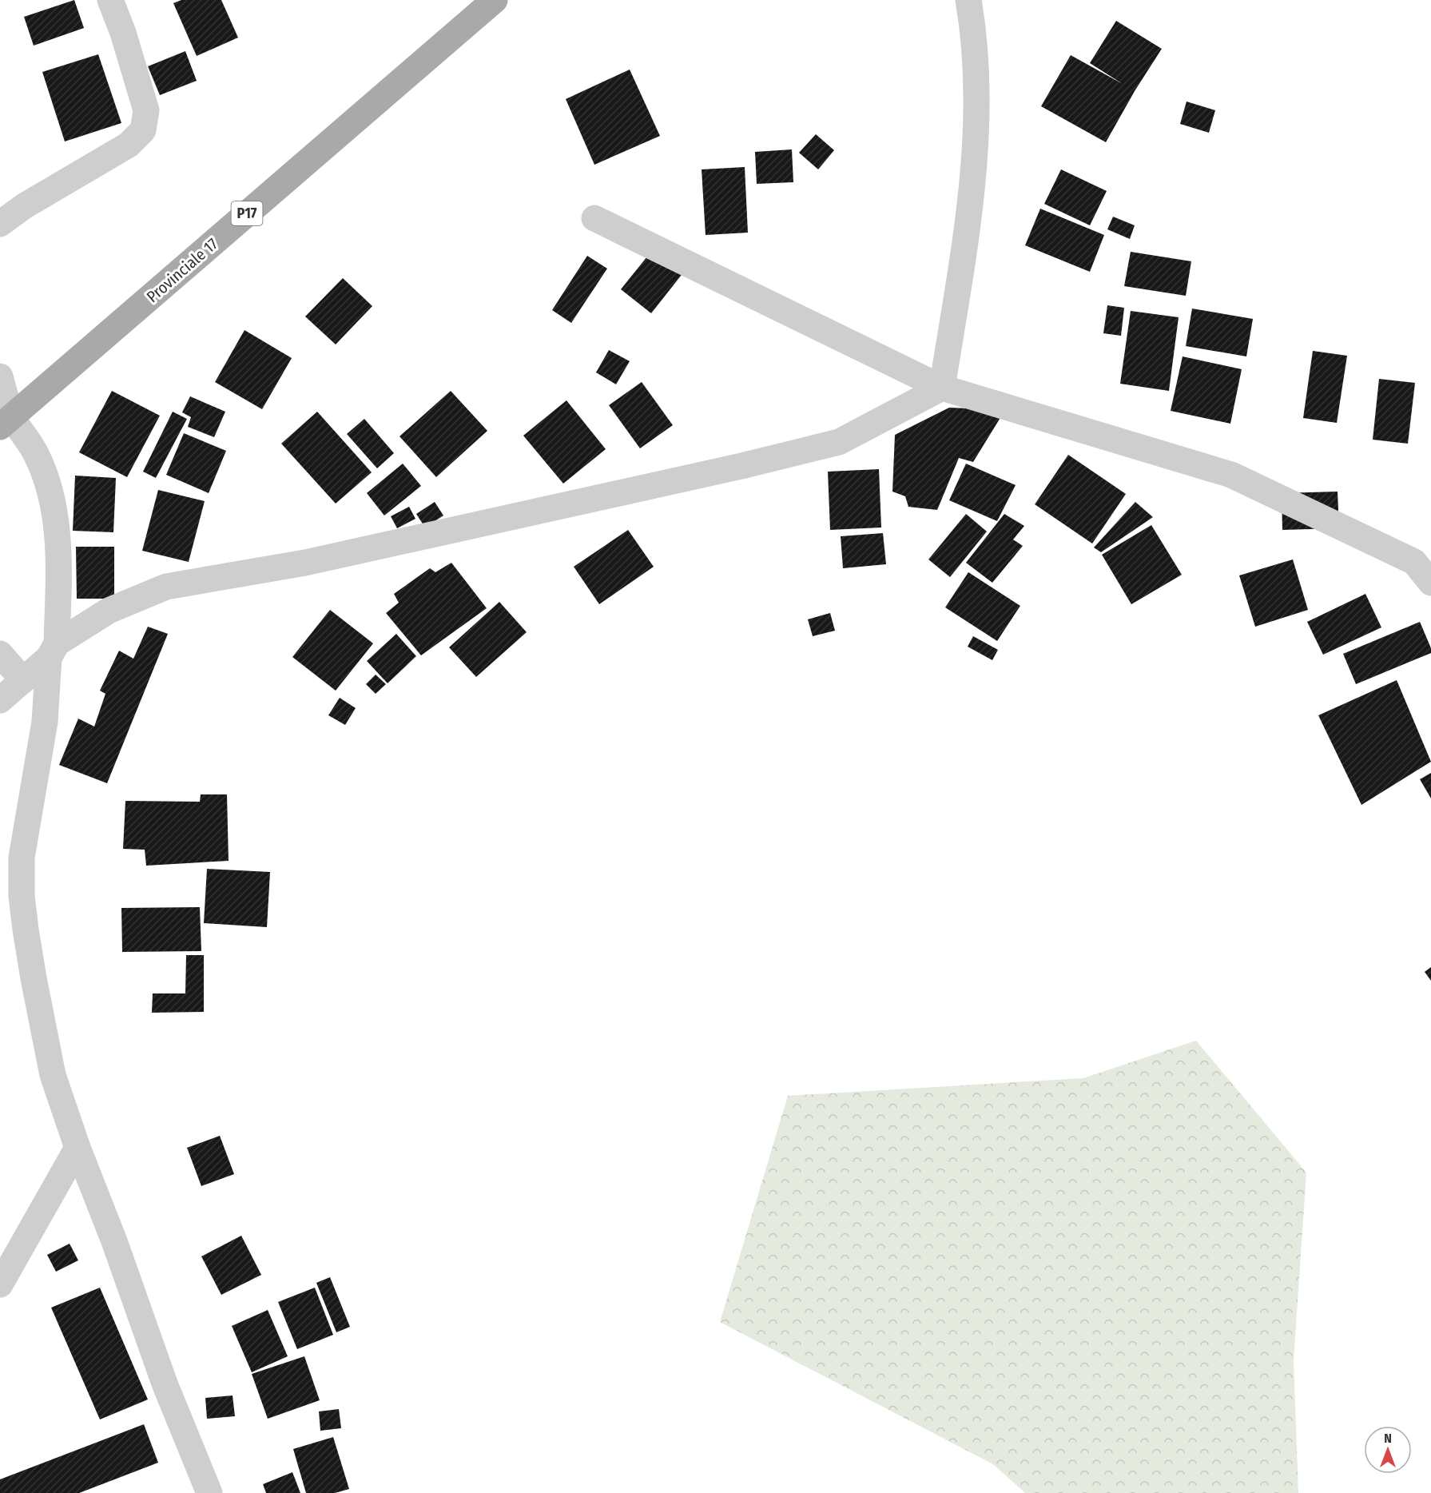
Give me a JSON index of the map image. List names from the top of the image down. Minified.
{"streets":{"main road":["P17","Provinciale 17"]},"north":"top"}
